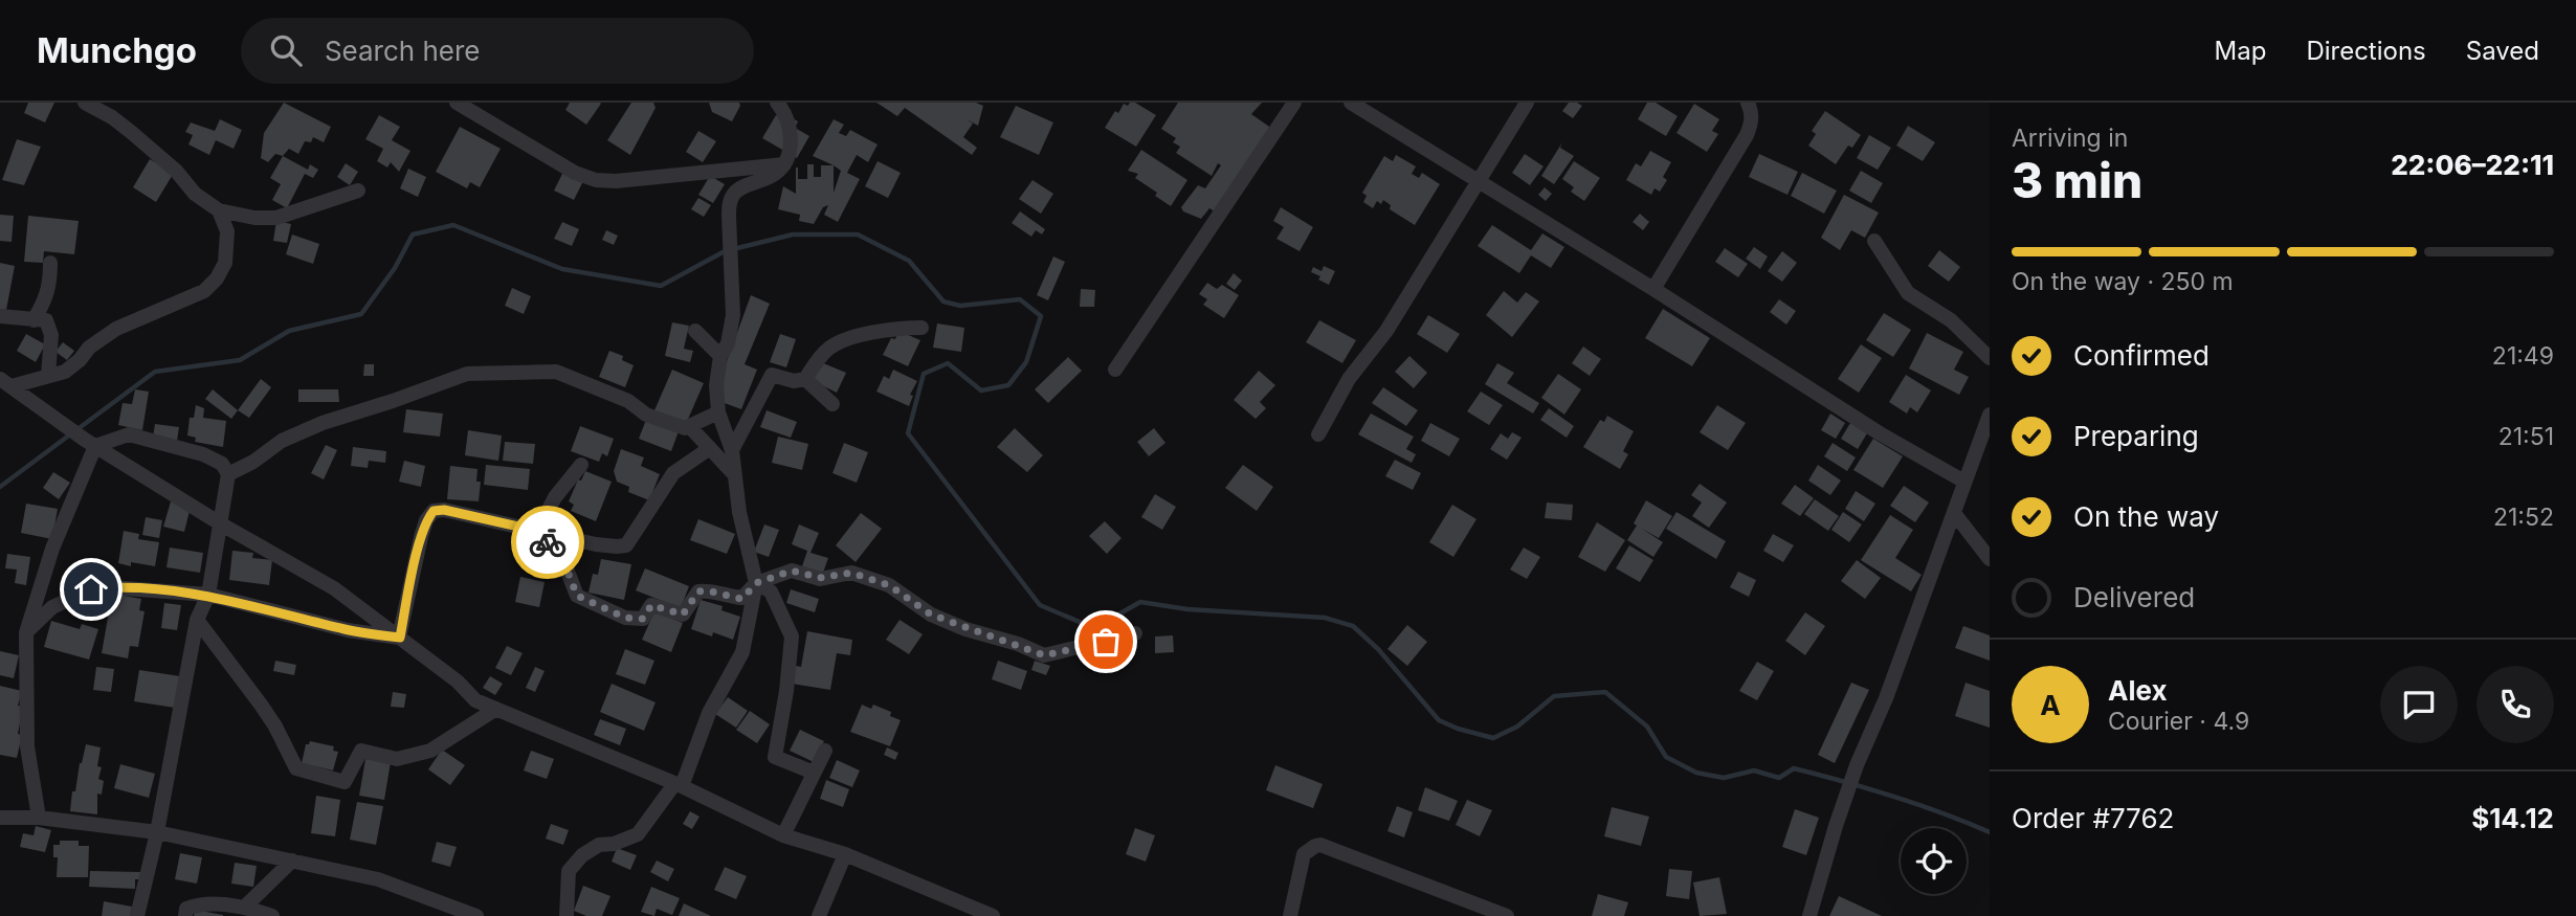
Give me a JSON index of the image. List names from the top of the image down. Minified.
{"page":{"header":"Munchgo","search":"Search here","nav":["Map","Directions","Saved"],"heading":["3 min","Arriving in","22:06–22:11"],"panel":["Alex","Courier · 4.9","Order #7762","$14.12"],"bar":"On the way · 250 m","list":[["Confirmed","21:49"],["Preparing","21:51"],["On the way","21:52"],"Delivered"],"round":"A"}}
